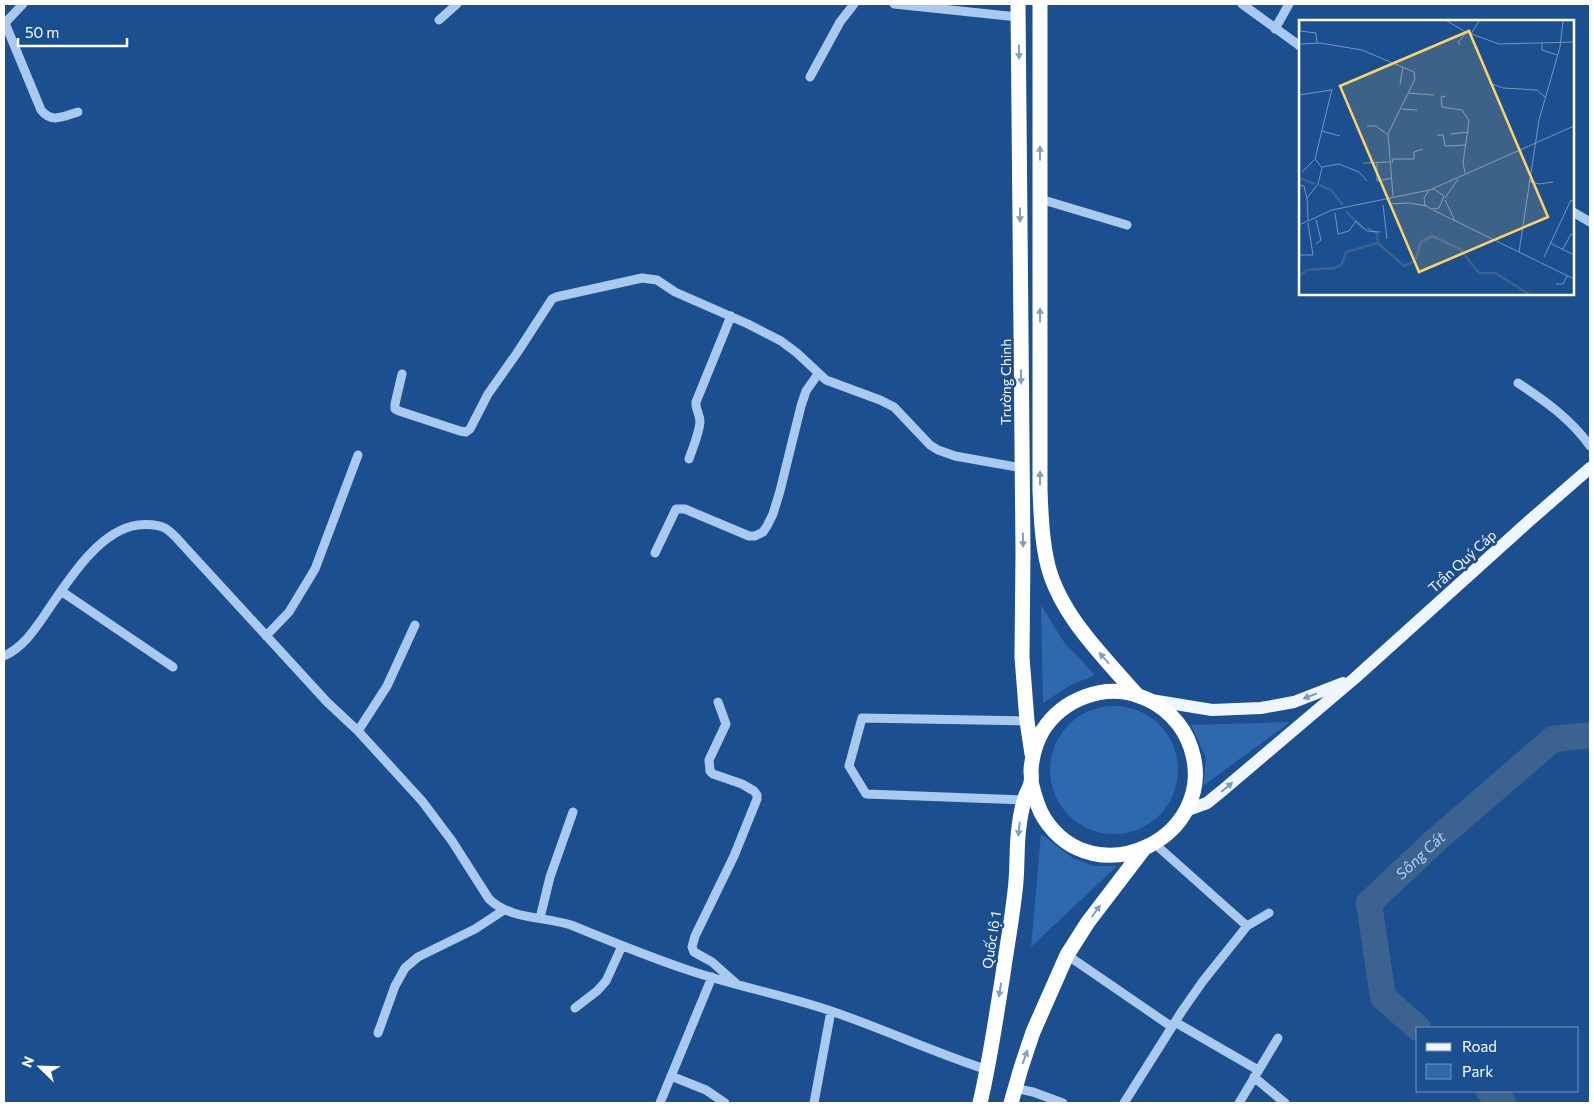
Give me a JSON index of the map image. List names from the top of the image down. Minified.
{"streets":{"highway":["Trường Chinh","Quốc lộ 1"],"main road":["Trần Quý Cáp"]},"crossings":[["Trường Chinh","Trần Quý Cáp"],["Trường Chinh","Quốc lộ 1"],["Trần Quý Cáp","Quốc lộ 1"]],"water":["Sông Cát"],"legend":["Road","Park"],"scale_bar":"50 m","north":"top left"}
